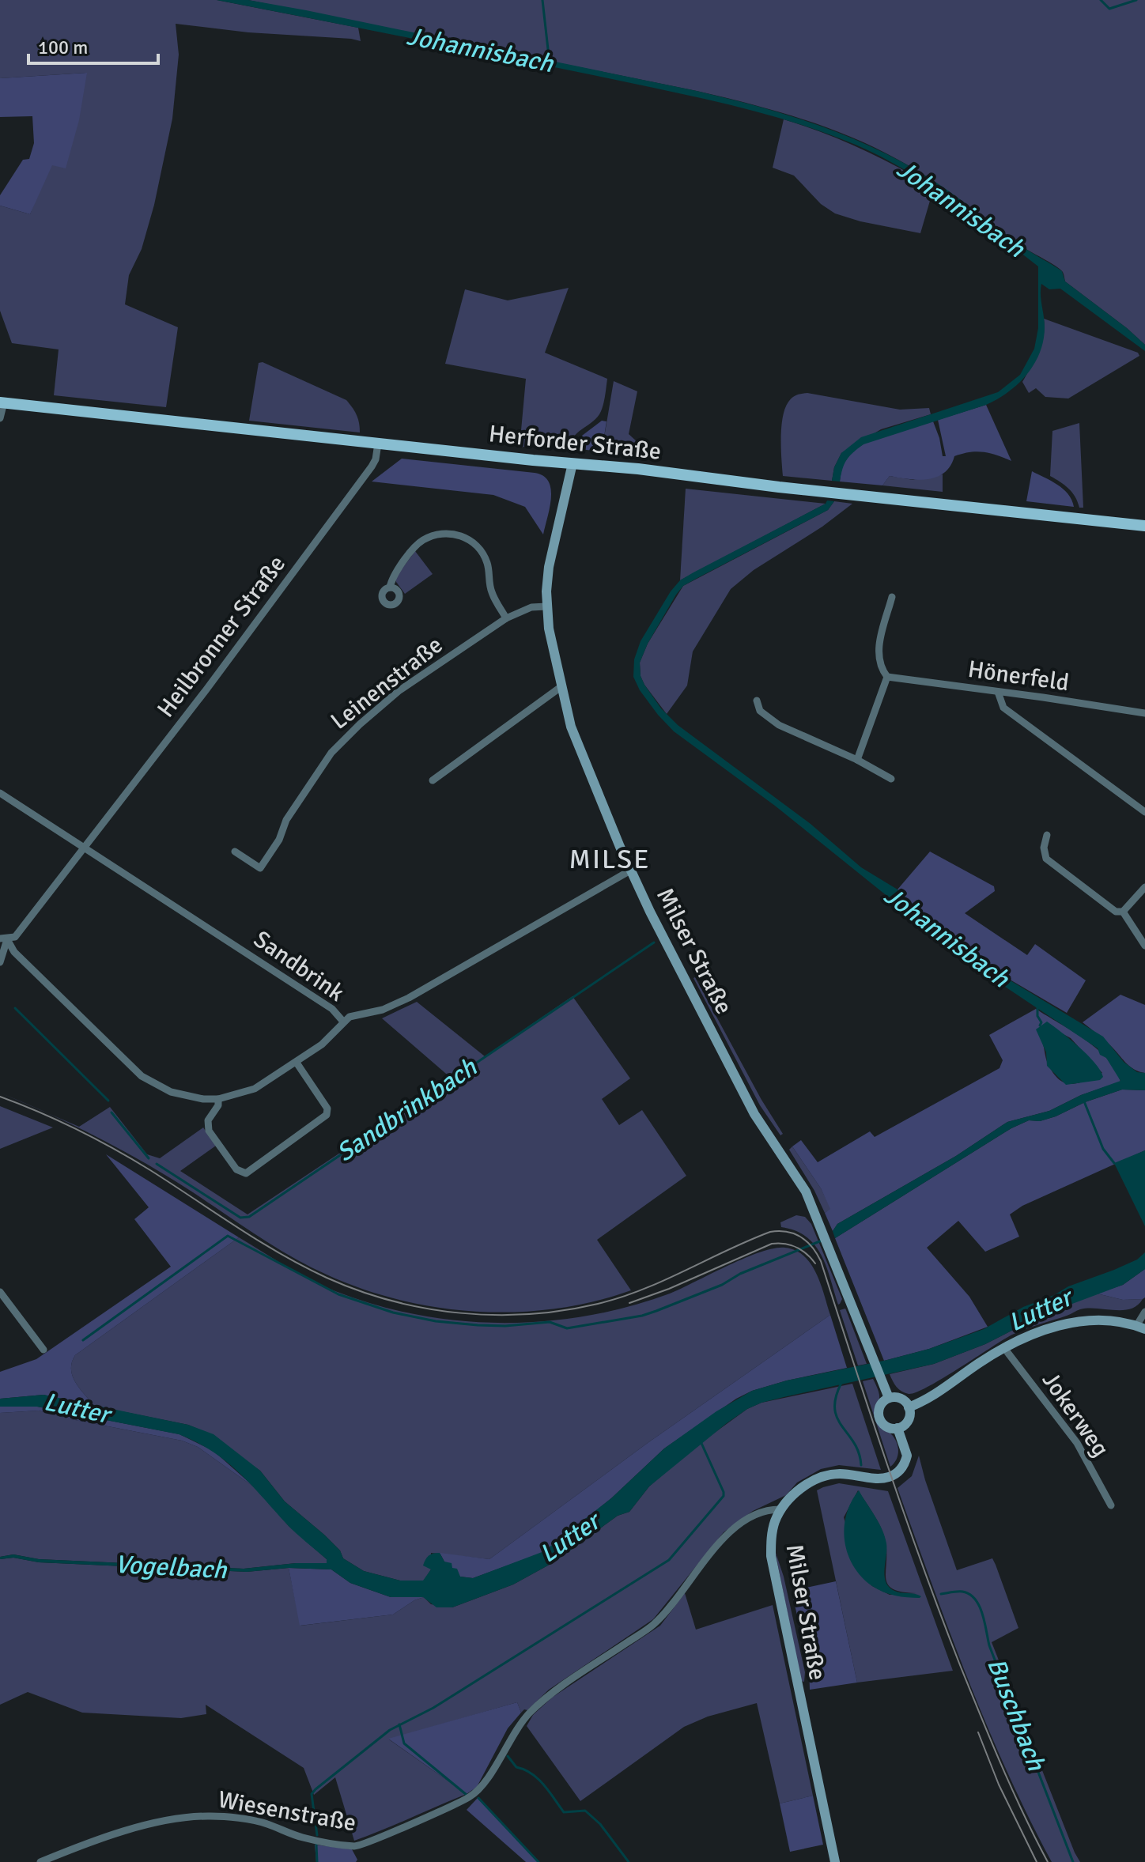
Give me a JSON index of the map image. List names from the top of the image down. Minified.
{"streets":{"main road":["Herforder Straße","Milser Straße"],"street":["Heilbronner Straße","Hönerfeld","Leinenstraße","Sandbrink","Jokerweg","Wiesenstraße"]},"crossings":[["Herforder Straße","Heilbronner Straße"],["Herforder Straße","Milser Straße"],["Heilbronner Straße","Sandbrink"],["Leinenstraße","Milser Straße"],["Milser Straße","Sandbrink"],["Milser Straße","Wiesenstraße"]],"districts":["MILSE"],"water":["Johannisbach","Sandbrinkbach","Lutter","Vogelbach","Buschbach"],"scale_bar":"100 m"}
